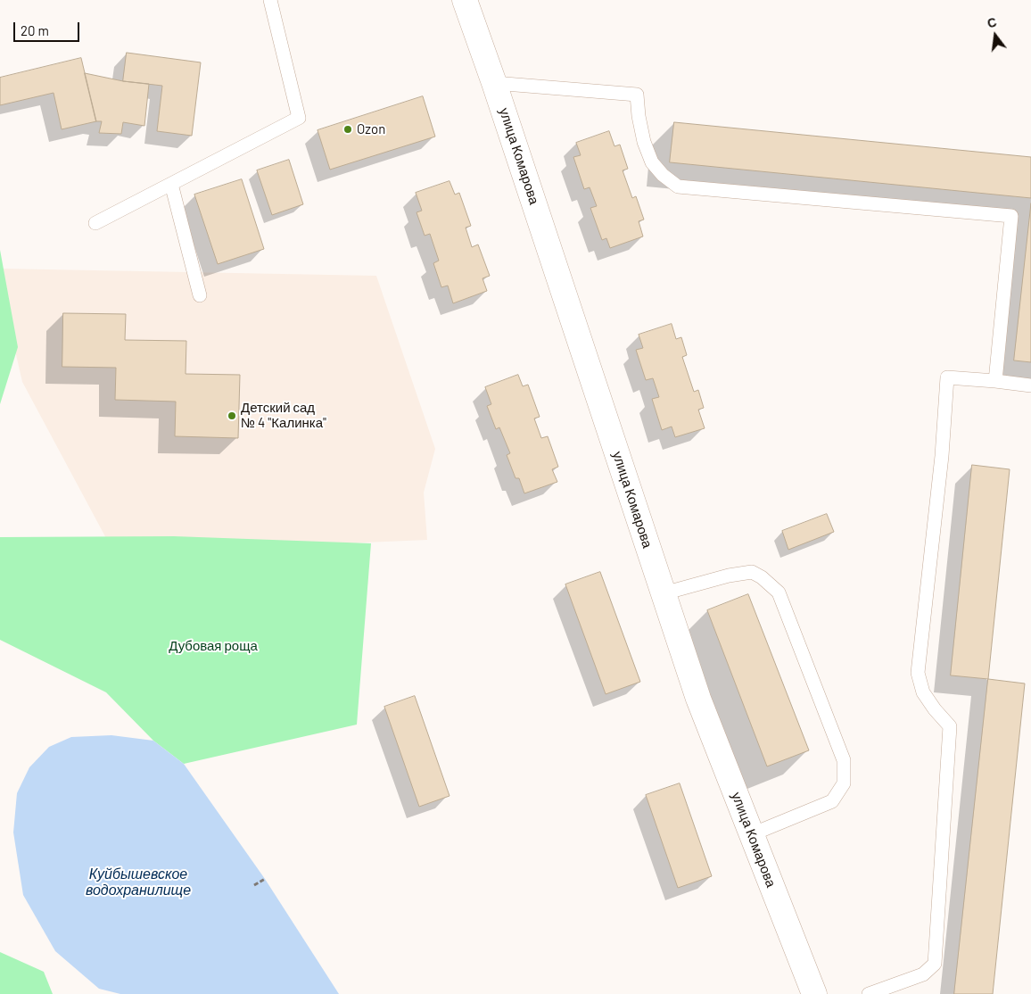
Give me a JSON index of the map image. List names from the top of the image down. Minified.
{"streets":{"street":["улица Комарова"]},"water":["Куйбышевское водохранилище"],"parks":["Дубовая роща"],"places":["Ozon","Детский сад № 4 \"Калинка\""],"scale_bar":"20 m","north":"top"}
